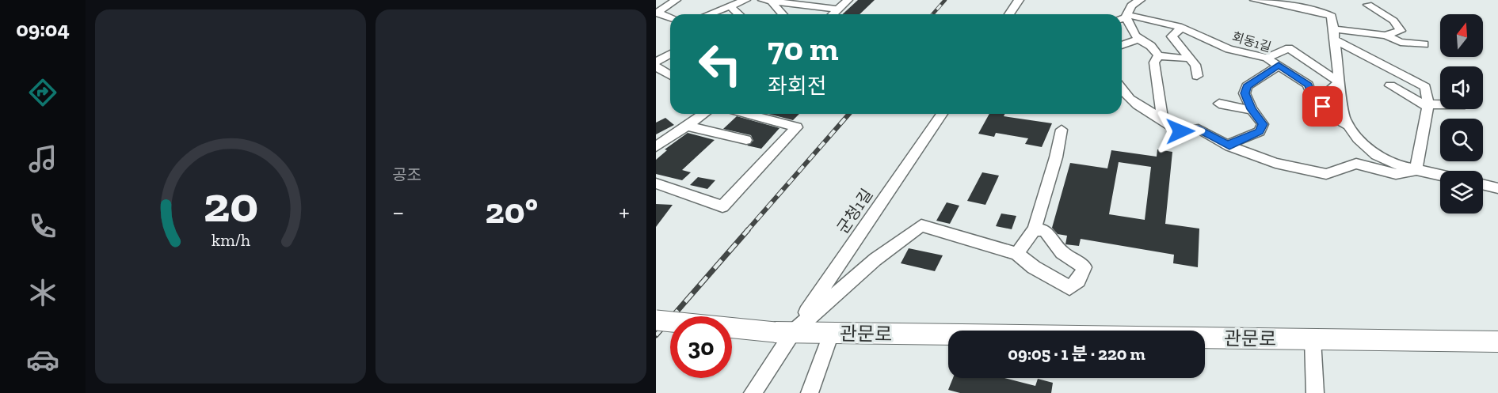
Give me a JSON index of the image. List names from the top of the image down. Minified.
{"streets":{"main road":["관문로"],"street":["회동1길","군청1길"]},"crossings":[["군청1길","관문로"]],"north":"top","page":{"tabs":"09:04","tile":"공조","turn":["70 m","좌회전"],"heat":["−","20°","+"],"limit":"30","trip":"09:05 · 1 분 · 220 m","gauge":["20","km/h"]}}
